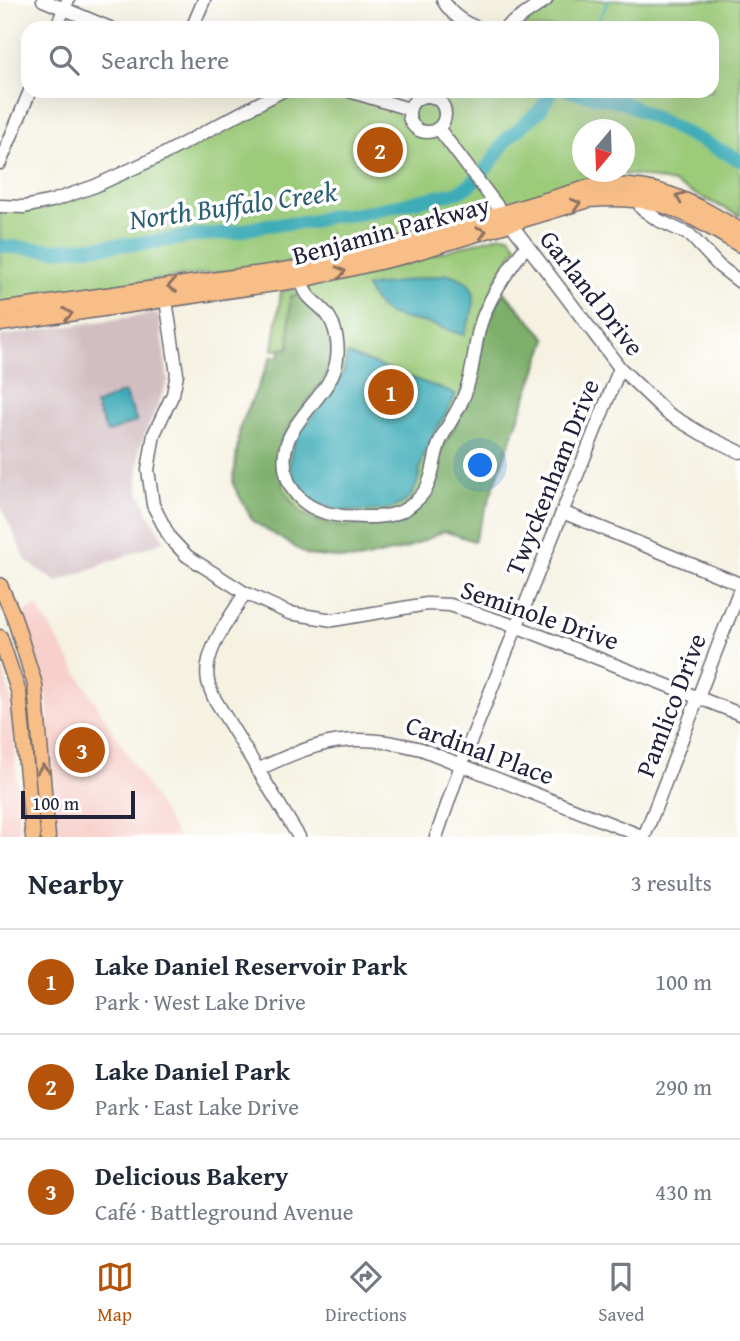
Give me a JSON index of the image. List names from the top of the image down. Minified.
{"streets":{"main road":["Benjamin Parkway"],"street":["Garland Drive","Twyckenham Drive","Seminole Drive","Pamlico Drive","Cardinal Place"]},"crossings":[["Benjamin Parkway","Garland Drive"],["Benjamin Parkway","Seminole Drive"],["Garland Drive","Twyckenham Drive"],["Twyckenham Drive","Seminole Drive"],["Twyckenham Drive","Cardinal Place"],["Seminole Drive","Pamlico Drive"],["Pamlico Drive","Cardinal Place"]],"water":["North Buffalo Creek"],"scale_bar":"100 m","north":"bottom","page":{"search":"Search here","pins":["2","1","3"],"scale":"100 m","heading":["Nearby","3 results"],"list":[{"mark":"1","name":"Lake Daniel Reservoir Park","note":"Park · West Lake Drive","value":"100 m"},{"mark":"2","name":"Lake Daniel Park","note":"Park · East Lake Drive","value":"290 m"},{"mark":"3","name":"Delicious Bakery","note":"Café · Battleground Avenue","value":"430 m"}],"nav":["Map","Directions","Saved"]}}
